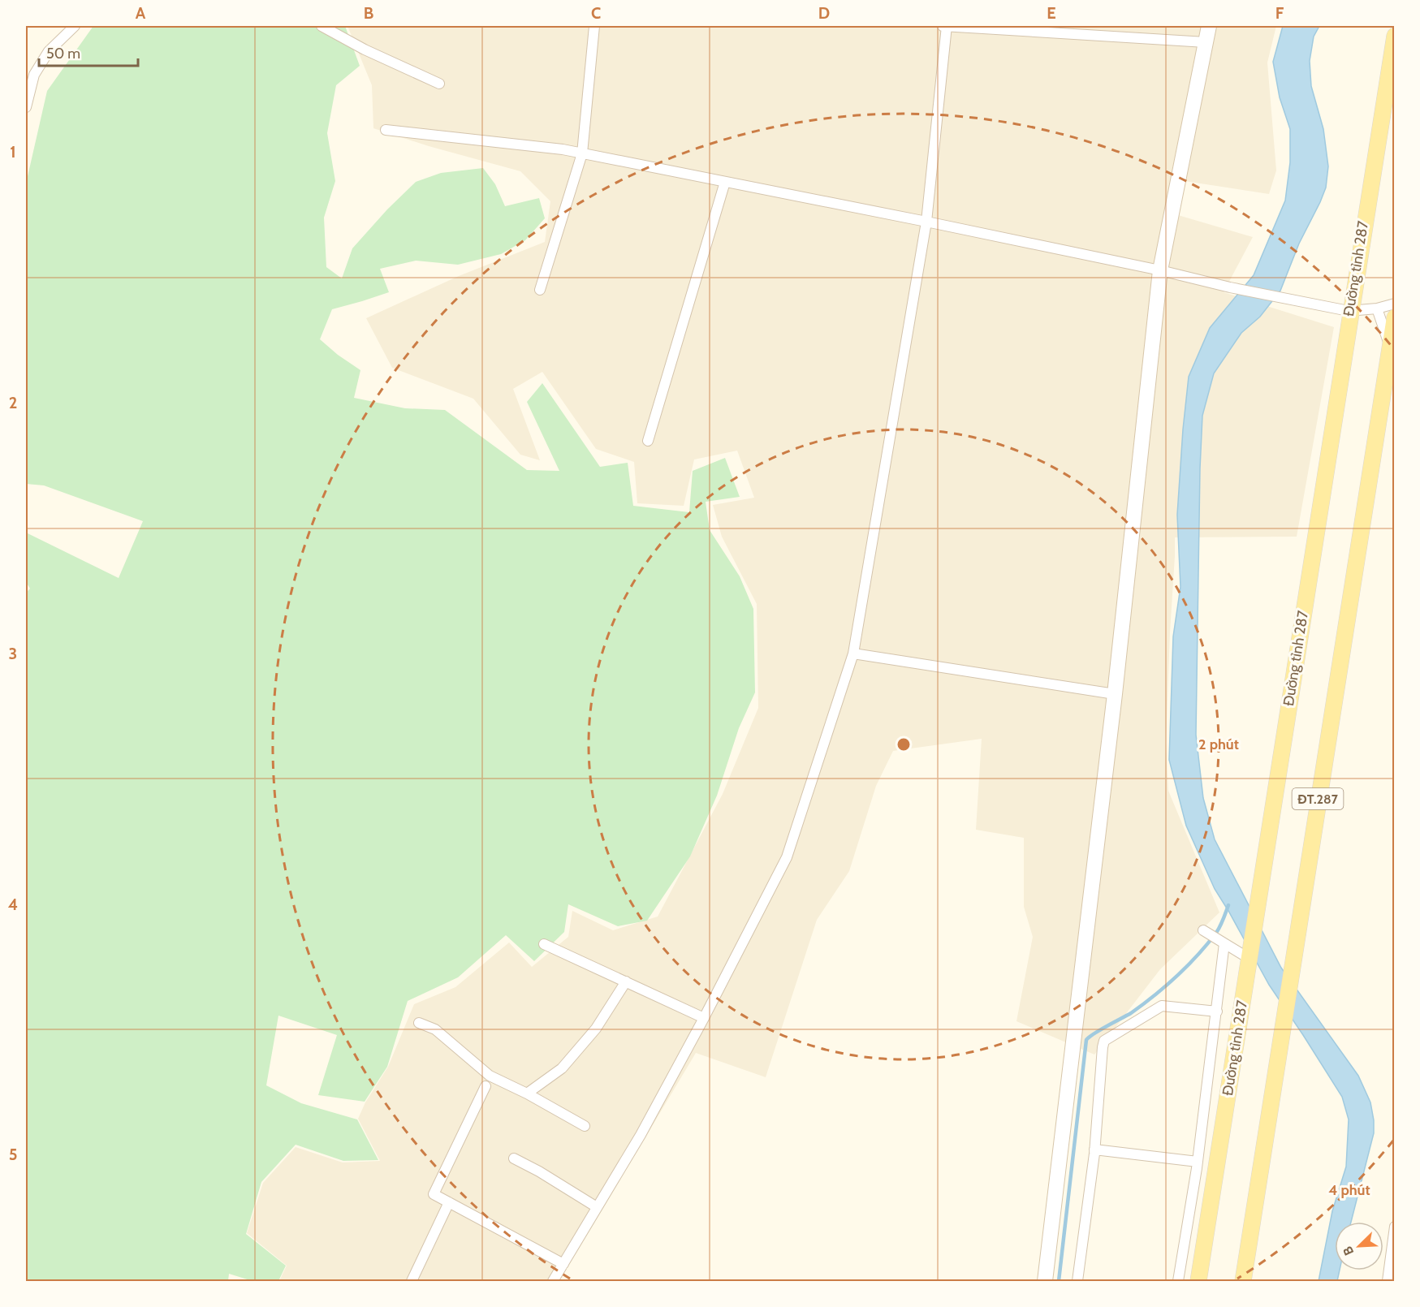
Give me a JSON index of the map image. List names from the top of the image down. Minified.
{"streets":{"main road":["Đường tỉnh 287","ĐT.287"]},"scale_bar":"50 m","north":"bottom left","grid":{"columns":["A","B","C","D","E","F"],"rows":["1","2","3","4","5"]},"rings":["2 phút","4 phút"]}
